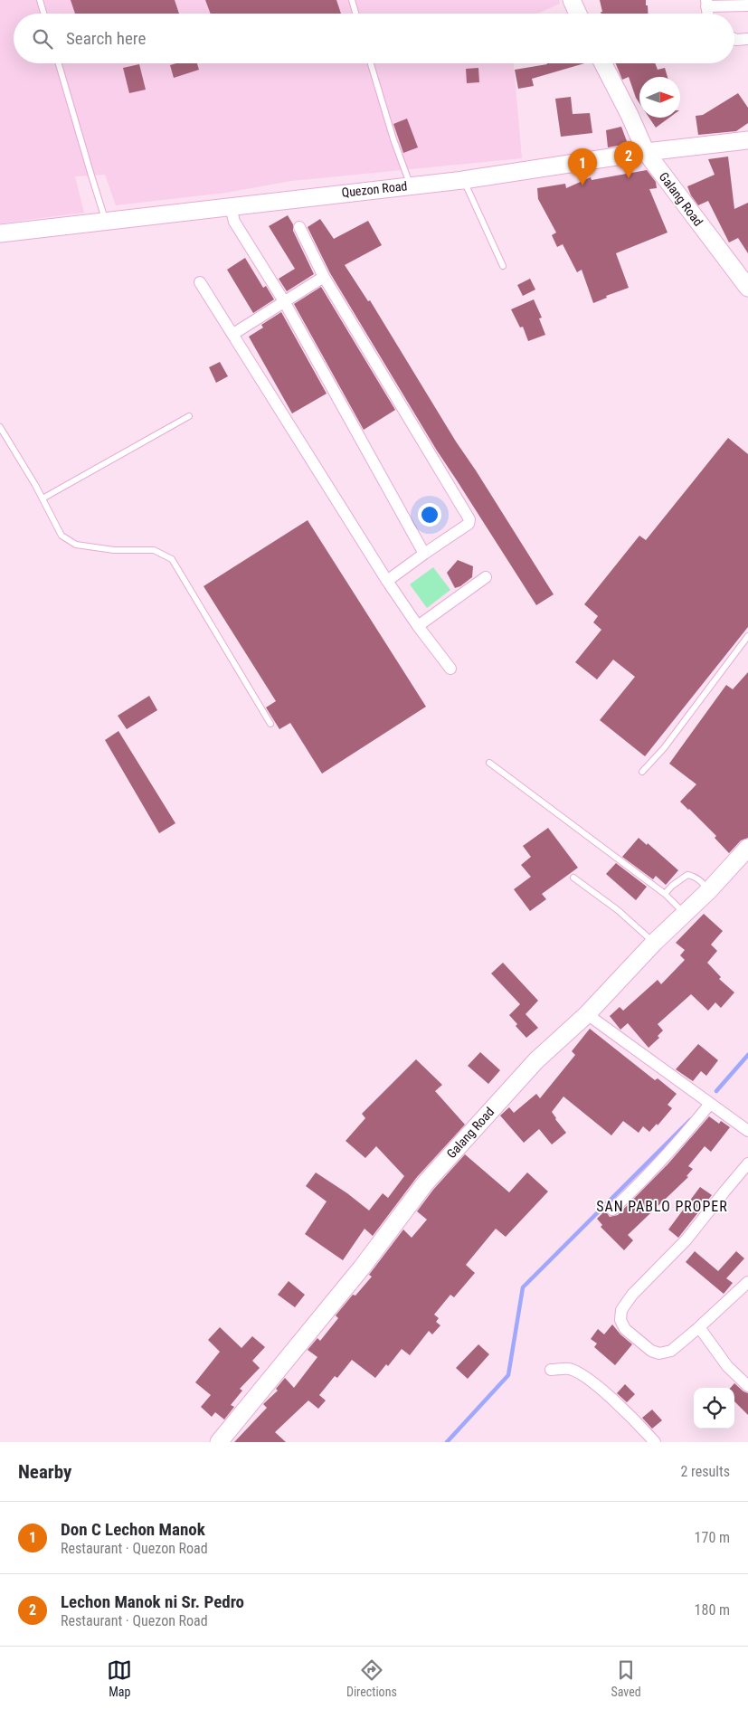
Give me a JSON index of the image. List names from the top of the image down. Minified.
{"streets":{"street":["Quezon Road","Galang Road"]},"crossings":[["Quezon Road","Galang Road"]],"districts":["SAN PABLO PROPER"],"north":"right","page":{"search":"Search here","pins":["2","1"],"heading":["Nearby","2 results"],"list":[{"mark":"1","name":"Don C Lechon Manok","note":"Restaurant · Quezon Road","value":"170 m"},{"mark":"2","name":"Lechon Manok ni Sr. Pedro","note":"Restaurant · Quezon Road","value":"180 m"}],"nav":["Map","Directions","Saved"]}}
